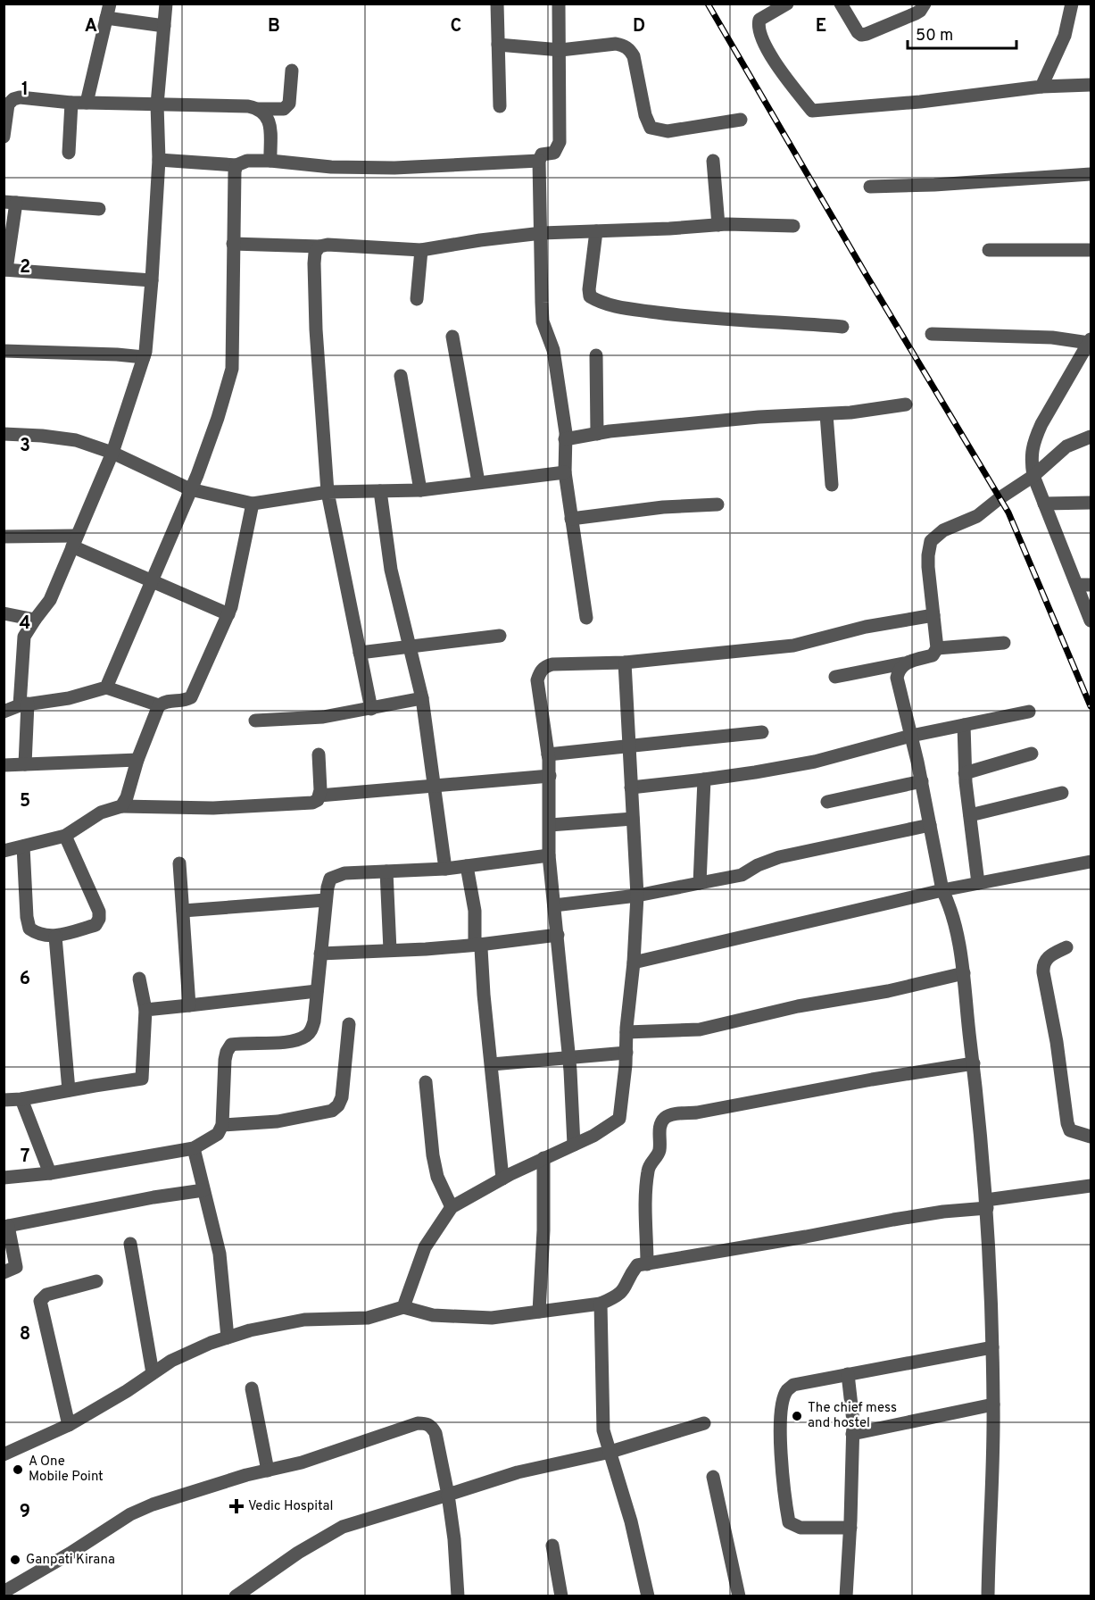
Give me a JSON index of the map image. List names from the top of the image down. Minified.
{"places":{"other":["The chief mess and hostel","A One Mobile Point","Ganpati Kirana"],"health":["Vedic Hospital"]},"scale_bar":"50 m","grid":{"columns":["A","B","C","D","E"],"rows":["1","2","3","4","5","6","7","8","9"]}}
